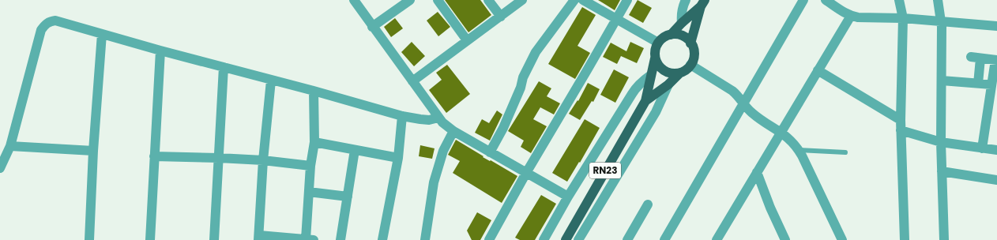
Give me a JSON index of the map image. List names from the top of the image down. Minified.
{"streets":{"main road":["RN23"]}}
